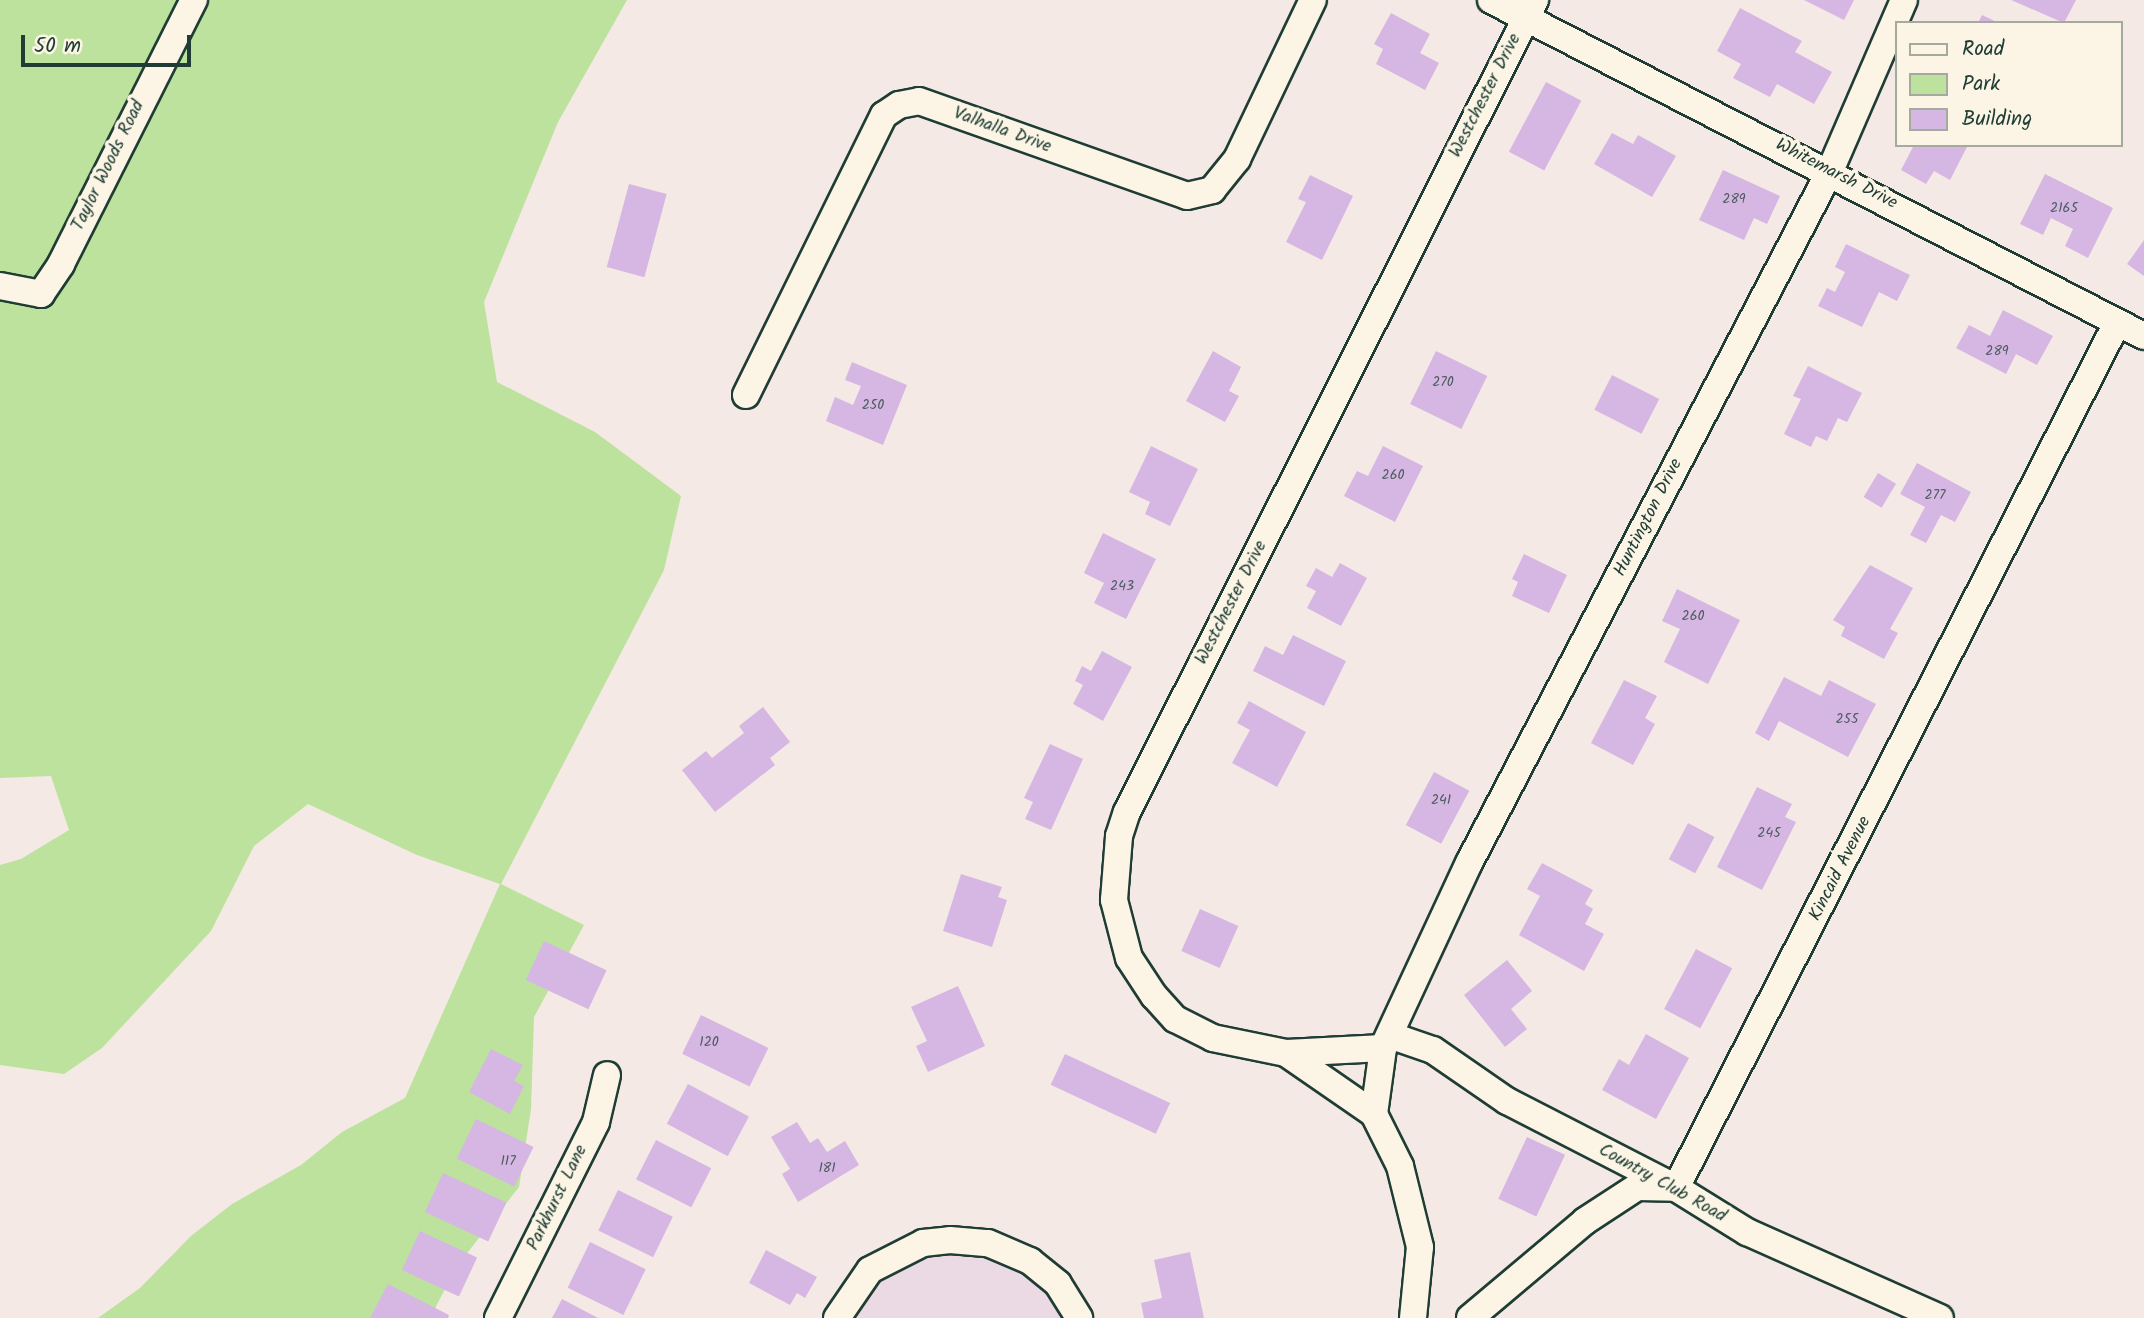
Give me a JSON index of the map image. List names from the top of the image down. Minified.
{"streets":{"street":["Westchester Drive","Valhalla Drive","Taylor Woods Road","Whitemarsh Drive","Huntington Drive","Kincaid Avenue","Country Club Road","Parkhurst Lane"]},"crossings":[["Westchester Drive","Whitemarsh Drive"],["Westchester Drive","Huntington Drive"],["Westchester Drive","Country Club Road"],["Whitemarsh Drive","Huntington Drive"],["Whitemarsh Drive","Kincaid Avenue"],["Huntington Drive","Country Club Road"],["Kincaid Avenue","Country Club Road"]],"house_numbers":["289","2165","289","270","250","260","277","243","260","255","241","245","120","117","181"],"legend":["Road","Park","Building"],"scale_bar":"50 m"}
